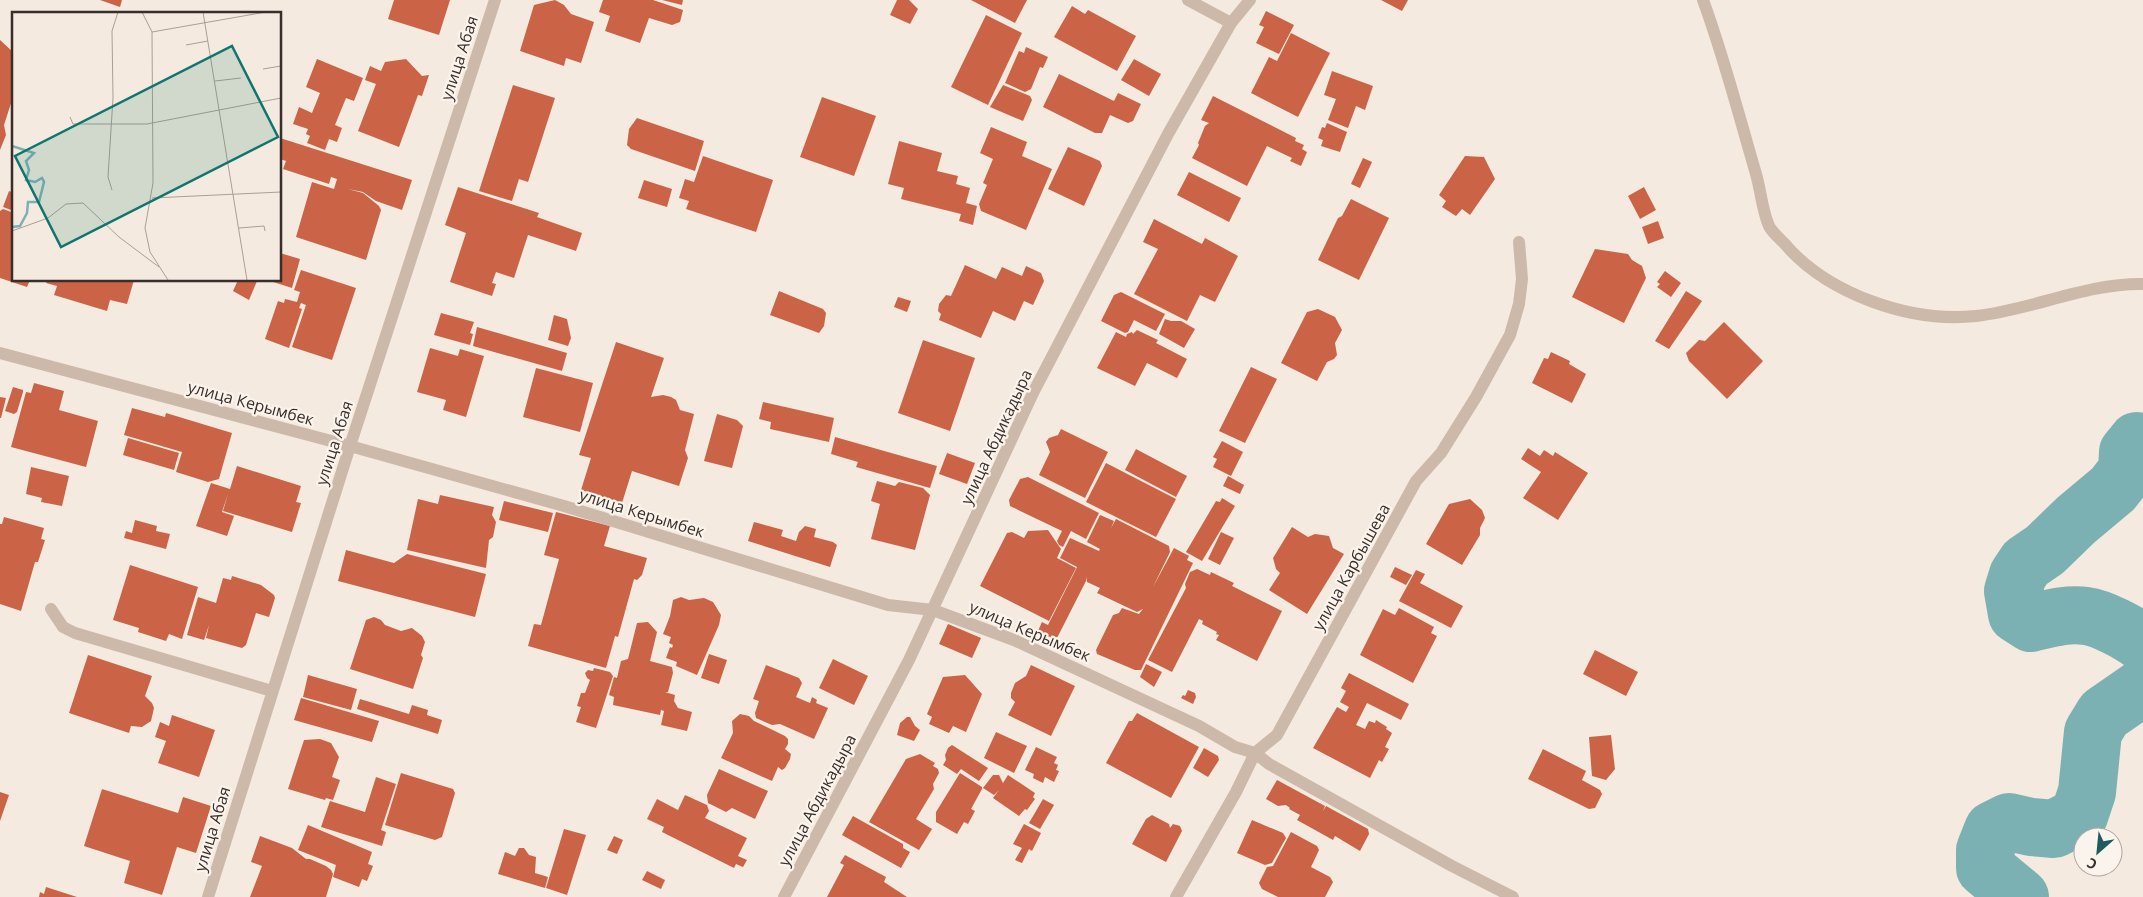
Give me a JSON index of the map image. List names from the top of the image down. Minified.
{"streets":{"street":["улица Абая","улица Керымбек","улица Абдикадыра","улица Карбышева"]},"crossings":[["улица Абая","улица Керымбек"],["улица Керымбек","улица Абдикадыра"],["улица Керымбек","улица Карбышева"]],"north":"bottom left"}
